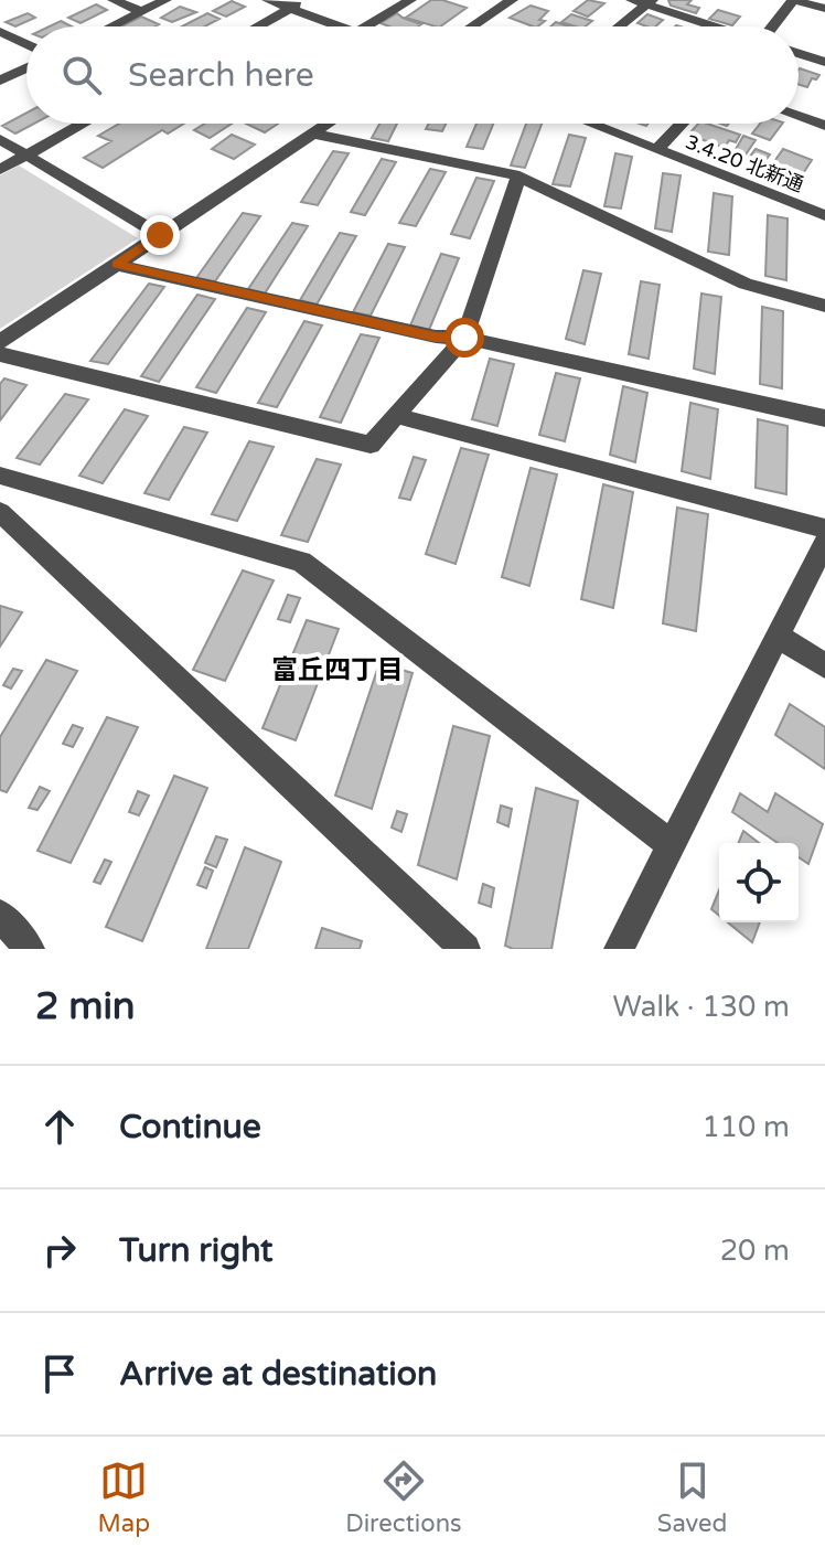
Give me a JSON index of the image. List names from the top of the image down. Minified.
{"streets":{"street":["3.4.20 北新通"]},"districts":["富丘四丁目"],"page":{"search":"Search here","heading":["2 min","Walk · 130 m"],"list":[["Continue","110 m"],["Turn right","20 m"],"Arrive at destination"],"nav":["Map","Directions","Saved"]}}
